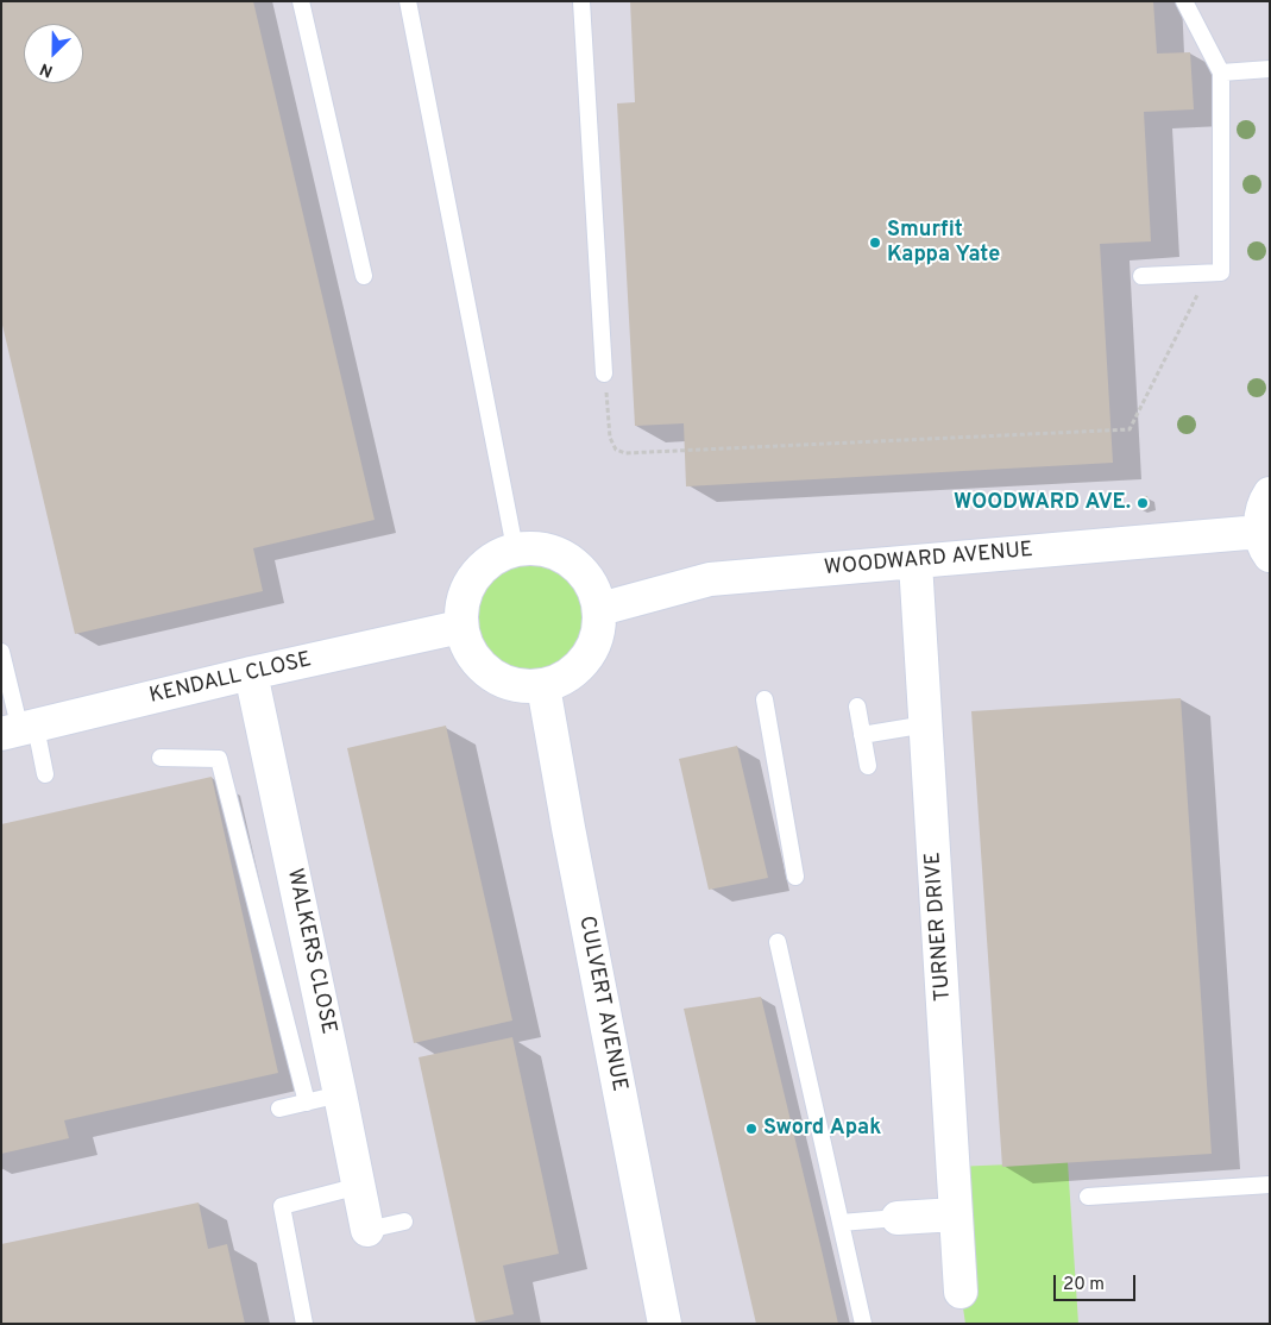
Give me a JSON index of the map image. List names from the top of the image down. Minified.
{"streets":{"street":["WOODWARD AVENUE","KENDALL CLOSE","TURNER DRIVE","WALKERS CLOSE","CULVERT AVENUE"]},"crossings":[["WOODWARD AVENUE","KENDALL CLOSE"],["WOODWARD AVENUE","TURNER DRIVE"],["WOODWARD AVENUE","CULVERT AVENUE"],["KENDALL CLOSE","WALKERS CLOSE"],["KENDALL CLOSE","CULVERT AVENUE"]],"places":["Smurfit Kappa Yate","WOODWARD AVE.","Sword Apak"],"scale_bar":"20 m","north":"bottom left"}
